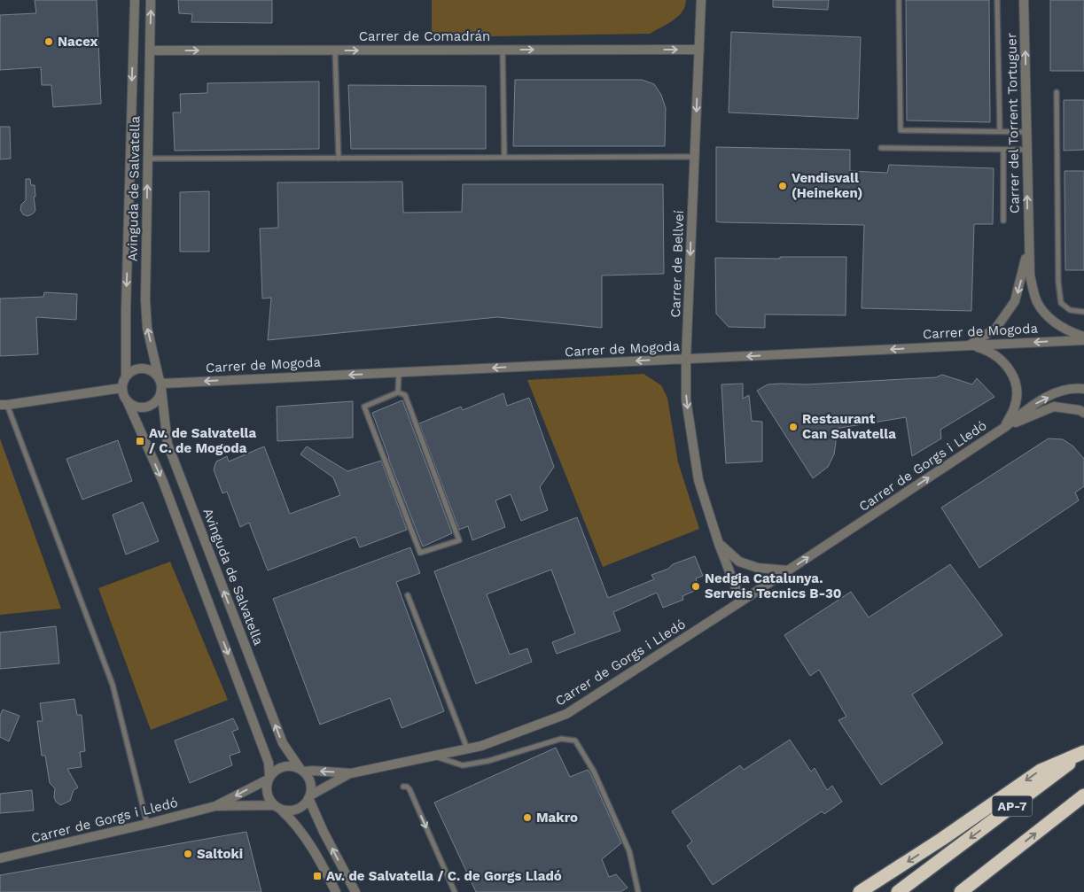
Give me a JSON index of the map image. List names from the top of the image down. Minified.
{"streets":{"highway":["AP-7"],"street":["Carrer de Comadrán","Carrer del Torrent Tortuguer","Avinguda de Salvatella","Carrer de Bellveí","Carrer de Mogoda","Carrer de Gorgs i Lledó"]},"crossings":[["Carrer de Comadrán","Avinguda de Salvatella"],["Carrer de Comadrán","Carrer de Bellveí"],["Carrer del Torrent Tortuguer","Carrer de Mogoda"],["Carrer del Torrent Tortuguer","Carrer de Gorgs i Lledó"],["Avinguda de Salvatella","Carrer de Mogoda"],["Avinguda de Salvatella","Carrer de Gorgs i Lledó"],["Carrer de Bellveí","Carrer de Mogoda"],["Carrer de Bellveí","Carrer de Gorgs i Lledó"],["Carrer de Mogoda","Carrer de Gorgs i Lledó"]],"one_way":["Carrer de Comadrán","Carrer de Bellveí","Carrer de Mogoda"],"places":{"other":["Nacex","Vendisvall (Heineken)","Restaurant Can Salvatella","Nedgia Catalunya. Serveis Tecnics B-30","Makro","Saltoki"],"transit":["Av. de Salvatella / C. de Mogoda","Av. de Salvatella / C. de Gorgs Lladó"]}}
